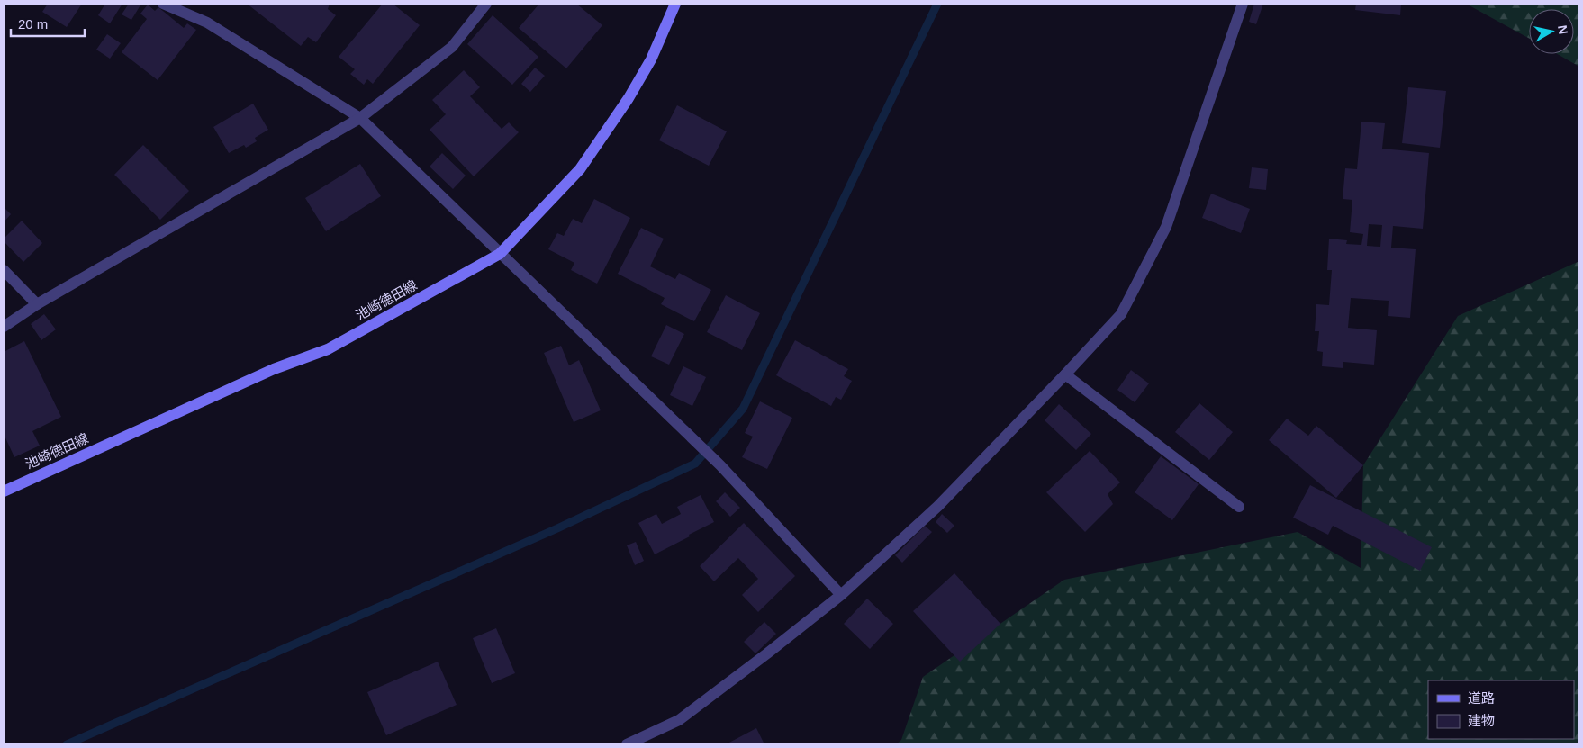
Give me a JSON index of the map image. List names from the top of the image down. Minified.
{"streets":{"main road":["池崎徳田線"]},"legend":["道路","建物"],"scale_bar":"20 m","north":"right"}
